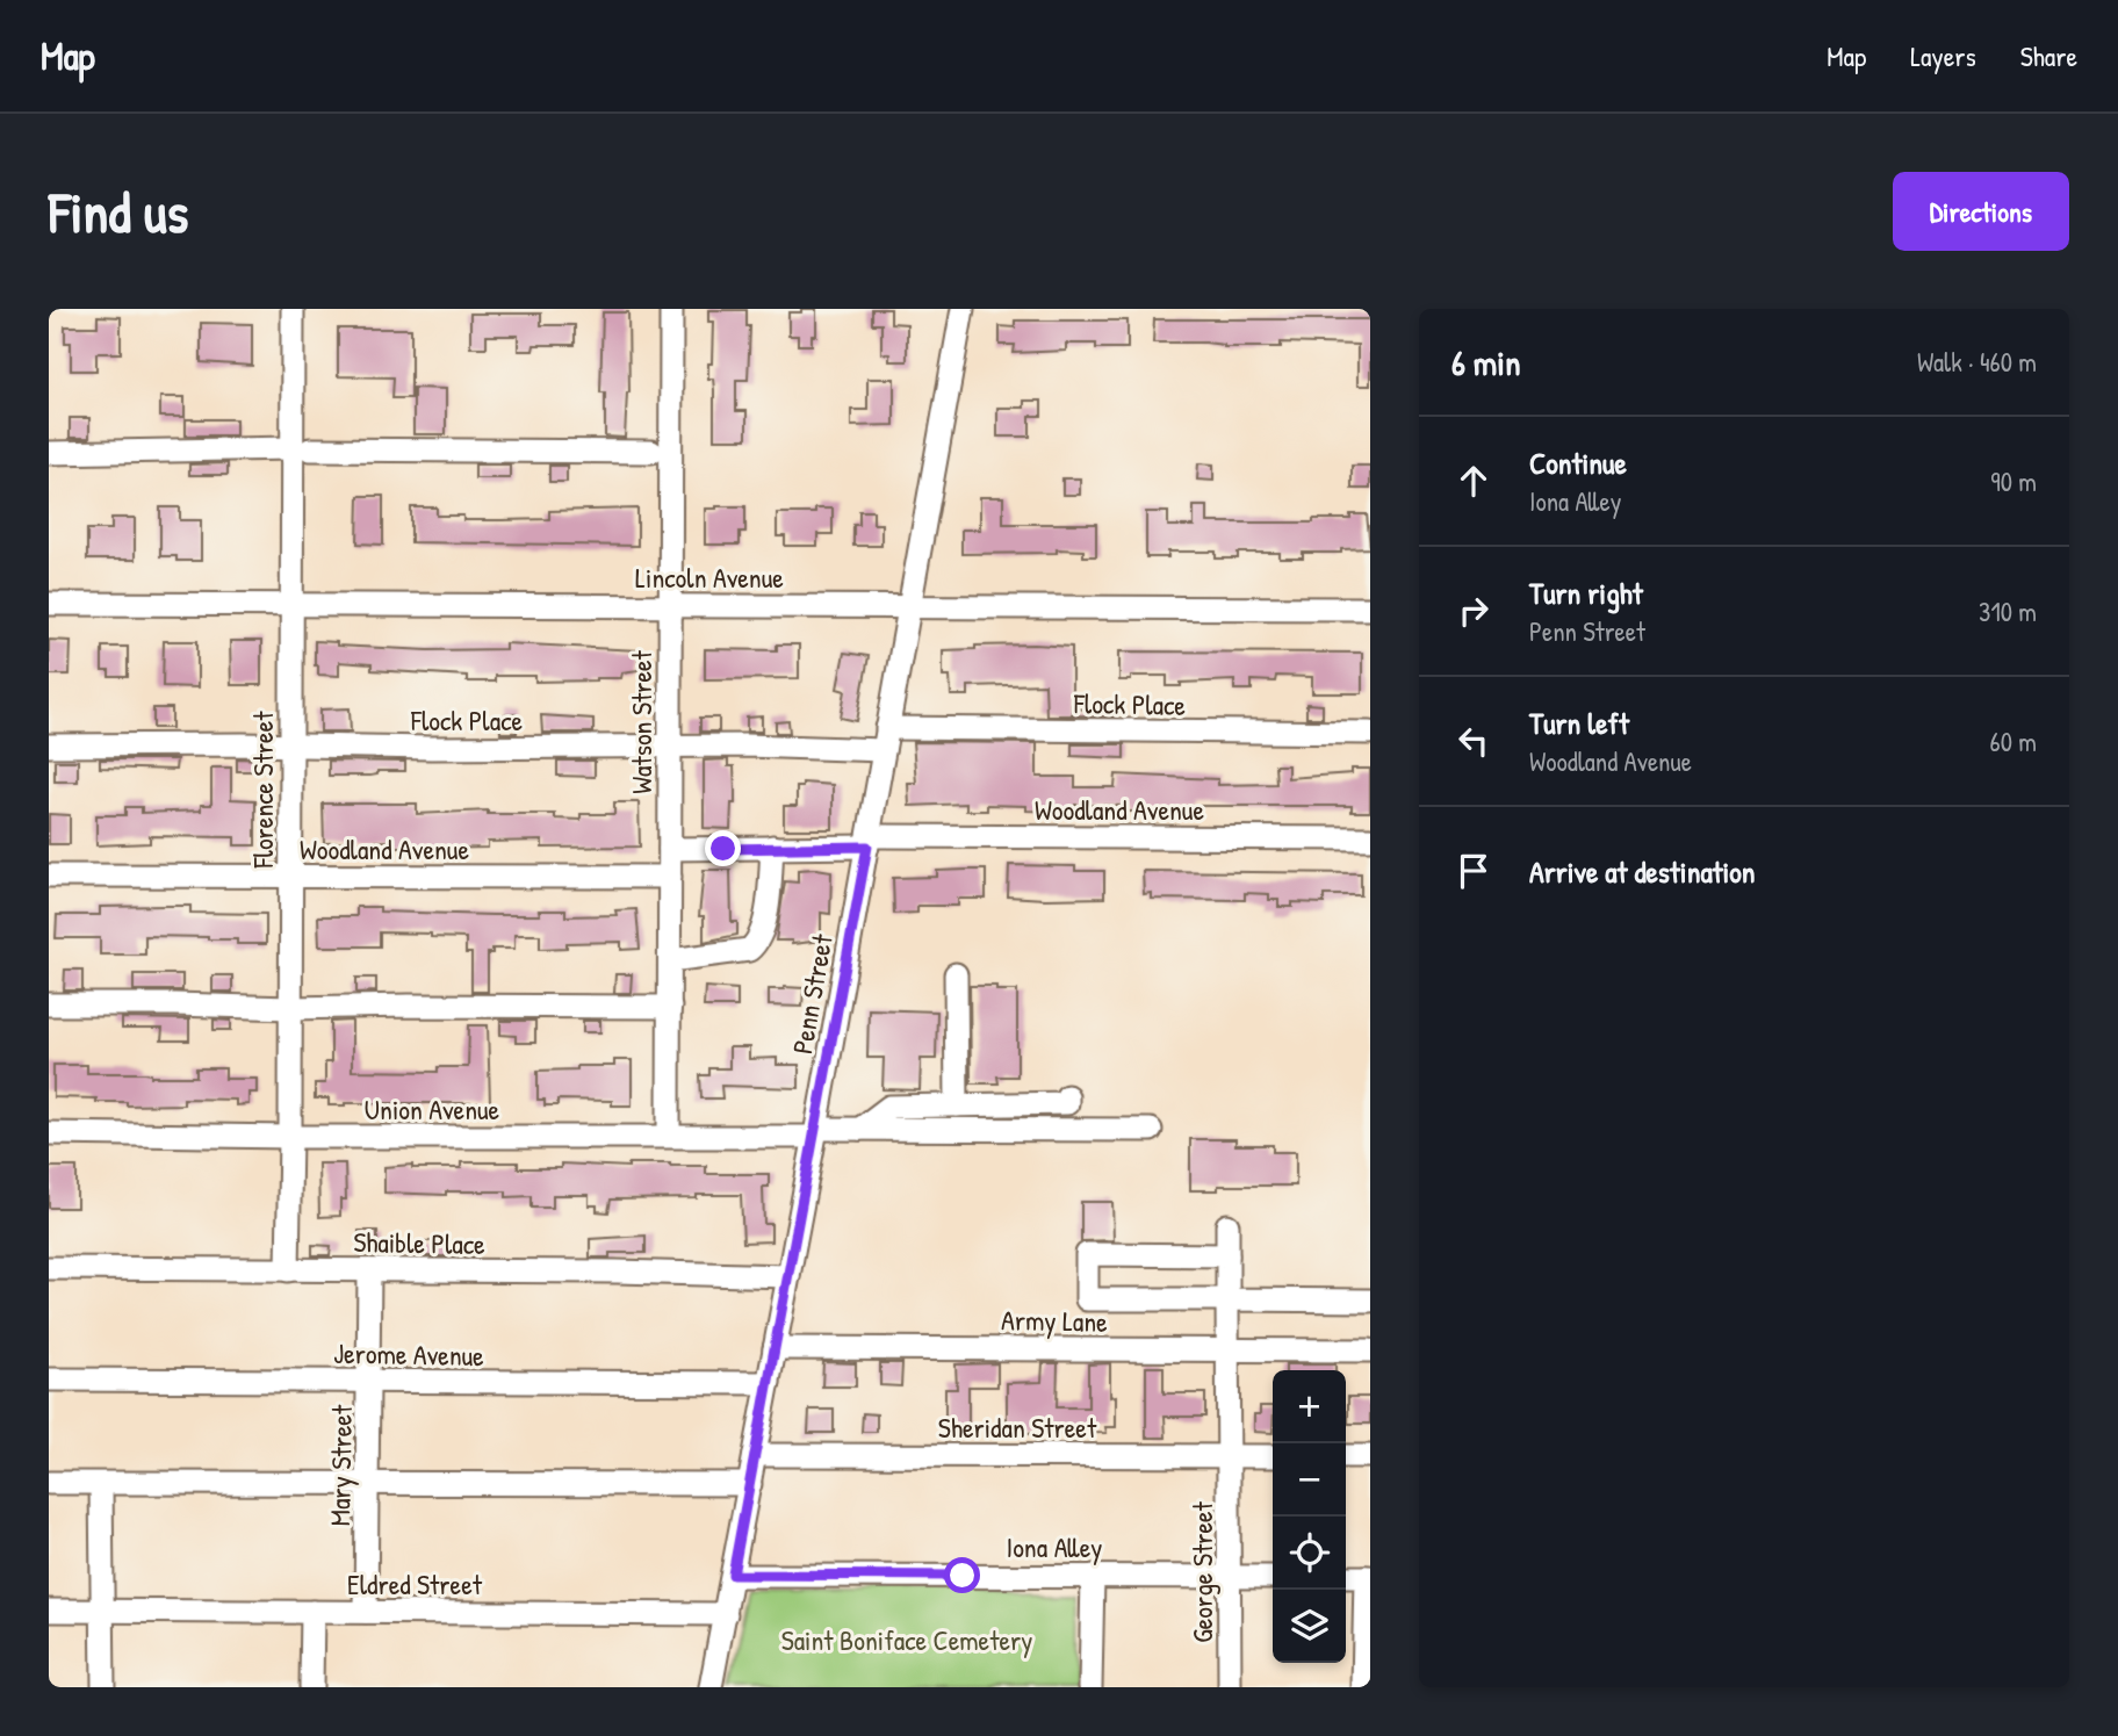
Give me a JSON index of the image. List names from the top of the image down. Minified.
{"streets":{"street":["Lincoln Avenue","Flock Place","Watson Street","Florence Street","Woodland Avenue","Penn Street","Union Avenue","Shaible Place","Army Lane","Jerome Avenue","Sheridan Street","Mary Street","Iona Alley","George Street","Eldred Street"]},"crossings":[["Lincoln Avenue","Watson Street"],["Lincoln Avenue","Florence Street"],["Lincoln Avenue","Penn Street"],["Flock Place","Watson Street"],["Flock Place","Florence Street"],["Flock Place","Penn Street"],["Watson Street","Woodland Avenue"],["Watson Street","Union Avenue"],["Florence Street","Woodland Avenue"],["Florence Street","Union Avenue"],["Florence Street","Shaible Place"],["Woodland Avenue","Penn Street"],["Penn Street","Union Avenue"],["Penn Street","Shaible Place"],["Penn Street","Army Lane"],["Penn Street","Jerome Avenue"],["Penn Street","Sheridan Street"],["Penn Street","Iona Alley"],["Penn Street","Eldred Street"],["Shaible Place","Mary Street"],["Jerome Avenue","Mary Street"],["Sheridan Street","George Street"],["Mary Street","Eldred Street"],["Iona Alley","George Street"]],"parks":["Saint Boniface Cemetery"],"page":{"header":"Map","nav":["Map","Layers","Share"],"buttons":"Directions","title":"Find us","heading":["6 min","Walk · 460 m"],"list":[["Continue","Iona Alley","90 m"],["Turn right","Penn Street","310 m"],["Turn left","Woodland Avenue","60 m"],"Arrive at destination"],"map_buttons":["+","−"]}}
